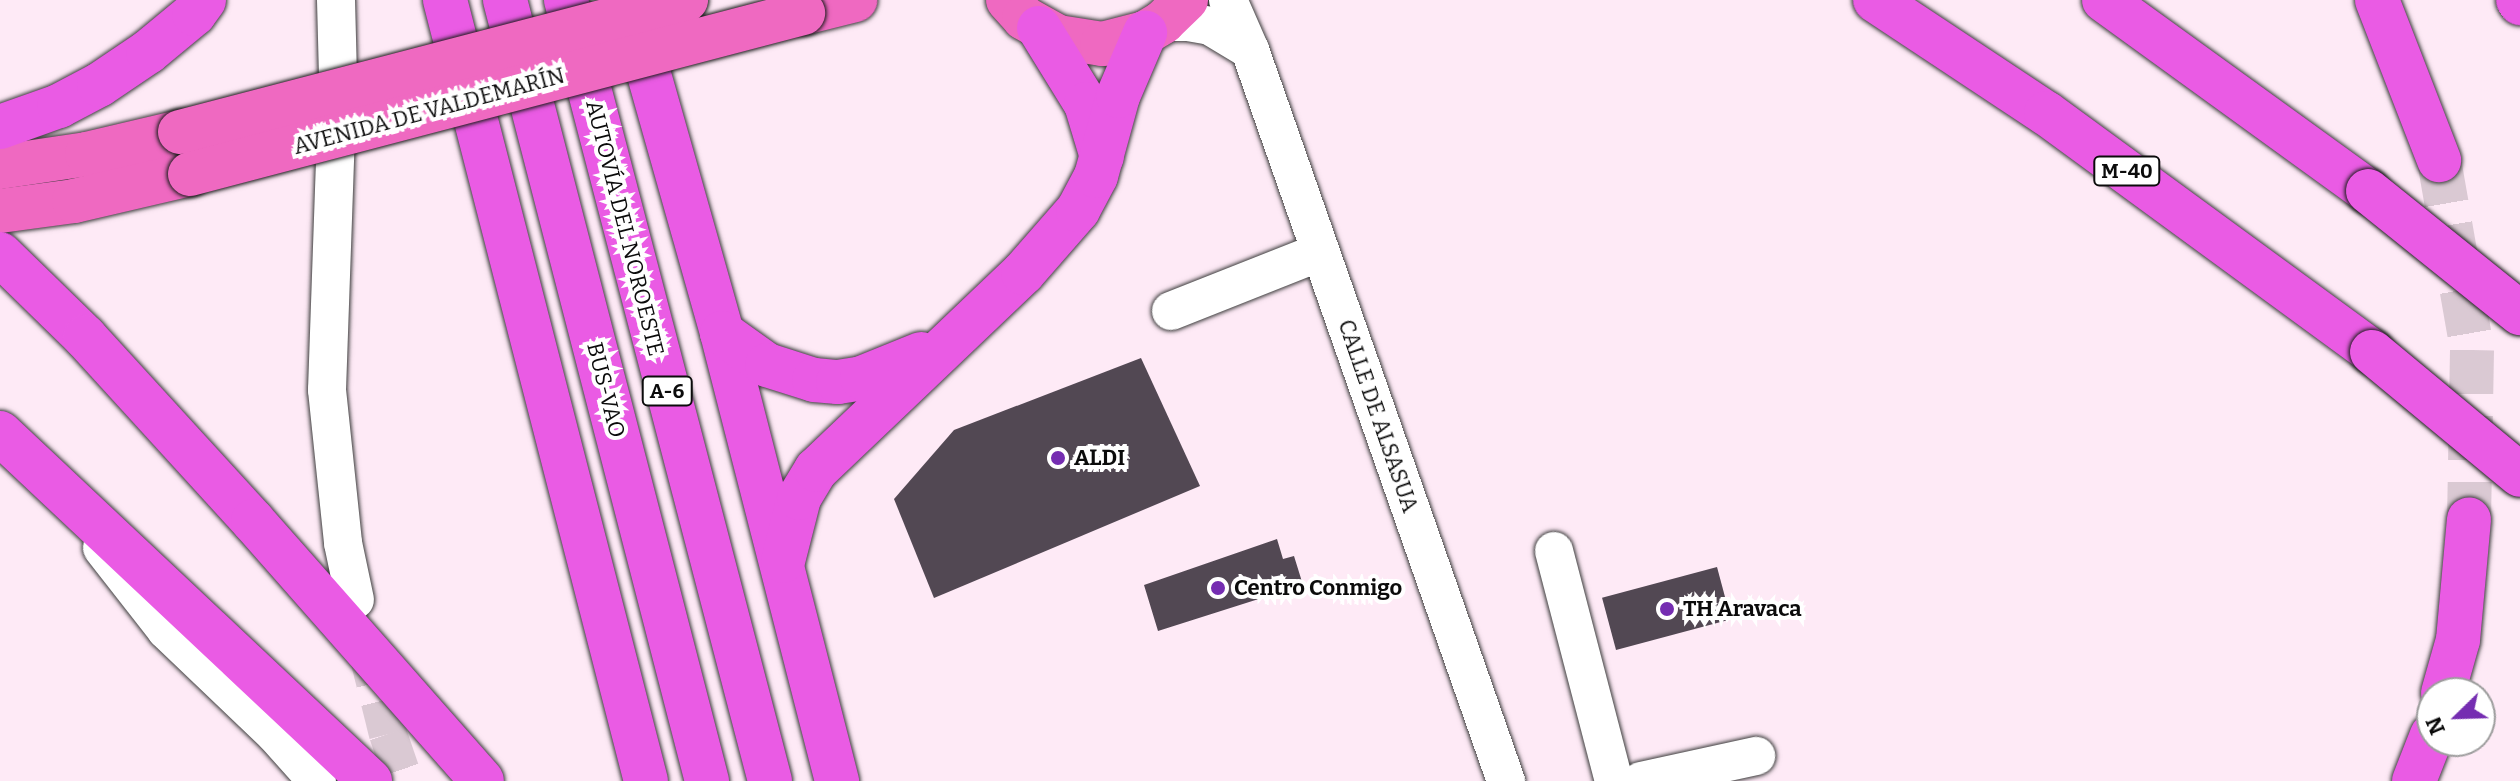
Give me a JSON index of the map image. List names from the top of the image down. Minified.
{"streets":{"highway":["M-40","AUTOVÍA DEL NOROESTE","BUS-VAO","A-6"],"main road":["AVENIDA DE VALDEMARÍN"],"street":["CALLE DE ALSASUA"]},"places":["ALDI","Centro Conmigo","TH Aravaca"],"north":"bottom left"}
